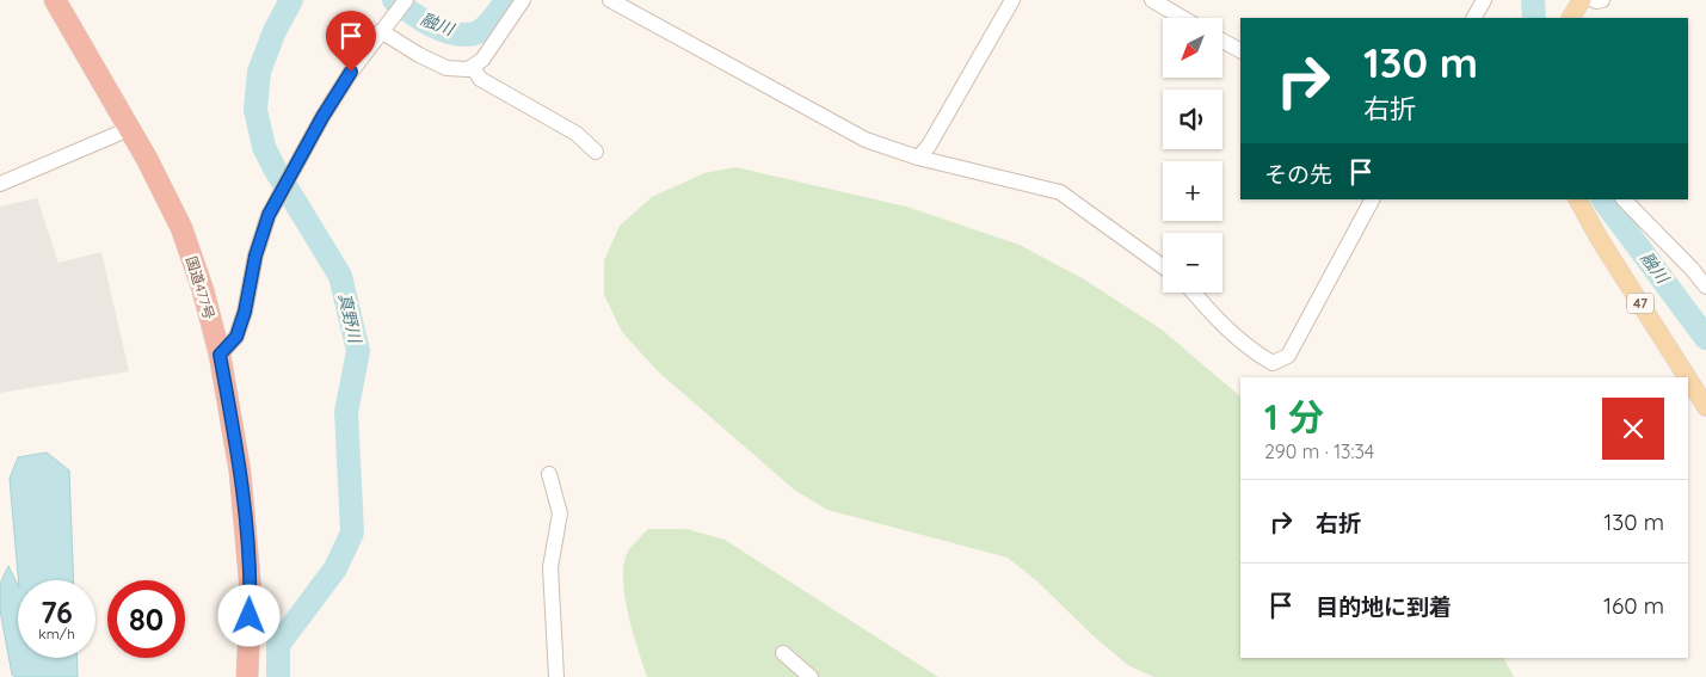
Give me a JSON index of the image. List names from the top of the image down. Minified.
{"streets":{"highway":["国道477号"],"main road":["47"]},"water":["融川","真野川"],"north":"bottom left","page":{"map_buttons":["+","−"],"turn":["130 m","右折"],"then":"その先","heading":["1 分","290 m · 13:34"],"list":[{"name":"右折","value":"130 m"},{"name":"目的地に到着","value":"160 m"}],"speed":"76 km/h","limit":"80"}}
